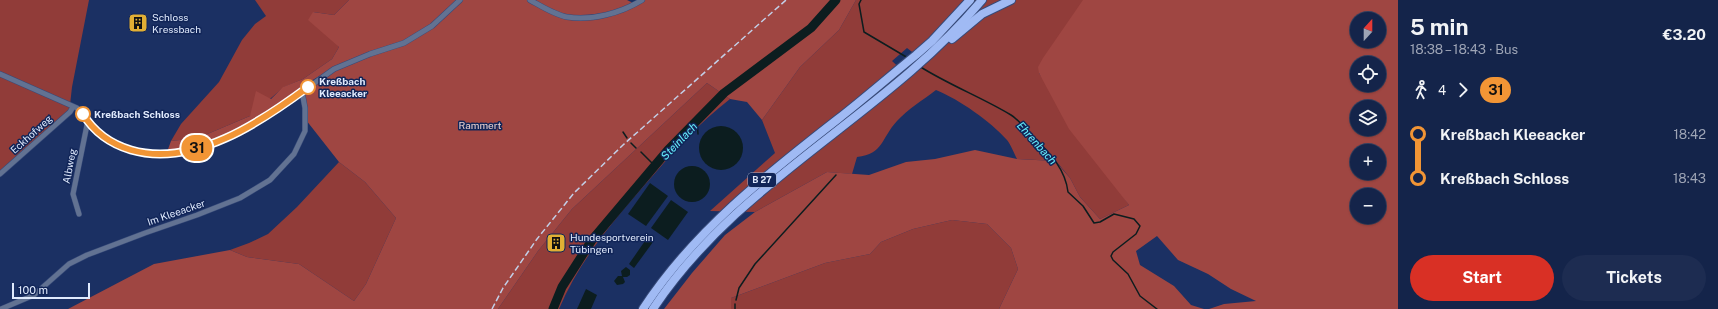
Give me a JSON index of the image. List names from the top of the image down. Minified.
{"streets":{"highway":["B 27"],"street":["Eckhofweg","Albweg","Im Kleeacker"]},"water":["Steinlach","Ehrenbach"],"parks":["Rammert"],"places":{"building":["Schloss Kressbach","Hundesportverein Tübingen"],"other":["Kreßbach Kleeacker","Kreßbach Schloss"]},"lines":["bus line 31"],"scale_bar":"100 m","north":"top","page":{"on_map":"31","heading":["5 min","18:38 – 18:43 · Bus","€3.20"],"map_buttons":["+","−"],"legs":["4","31"],"list":[{"name":"Kreßbach Kleeacker","value":"18:42"},{"name":"Kreßbach Schloss","value":"18:43"}],"buttons":["Start","Tickets"],"scale":"100 m"}}
